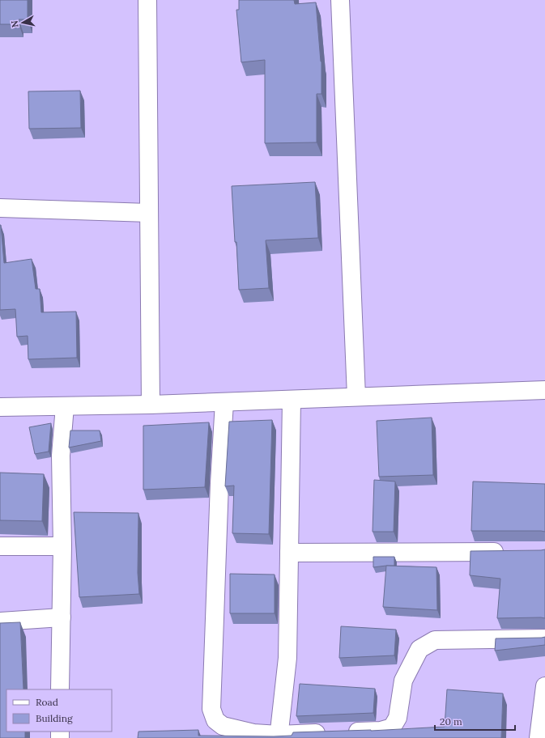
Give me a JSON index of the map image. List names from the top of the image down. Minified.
{"legend":["Road","Building"],"scale_bar":"20 m","north":"left"}
